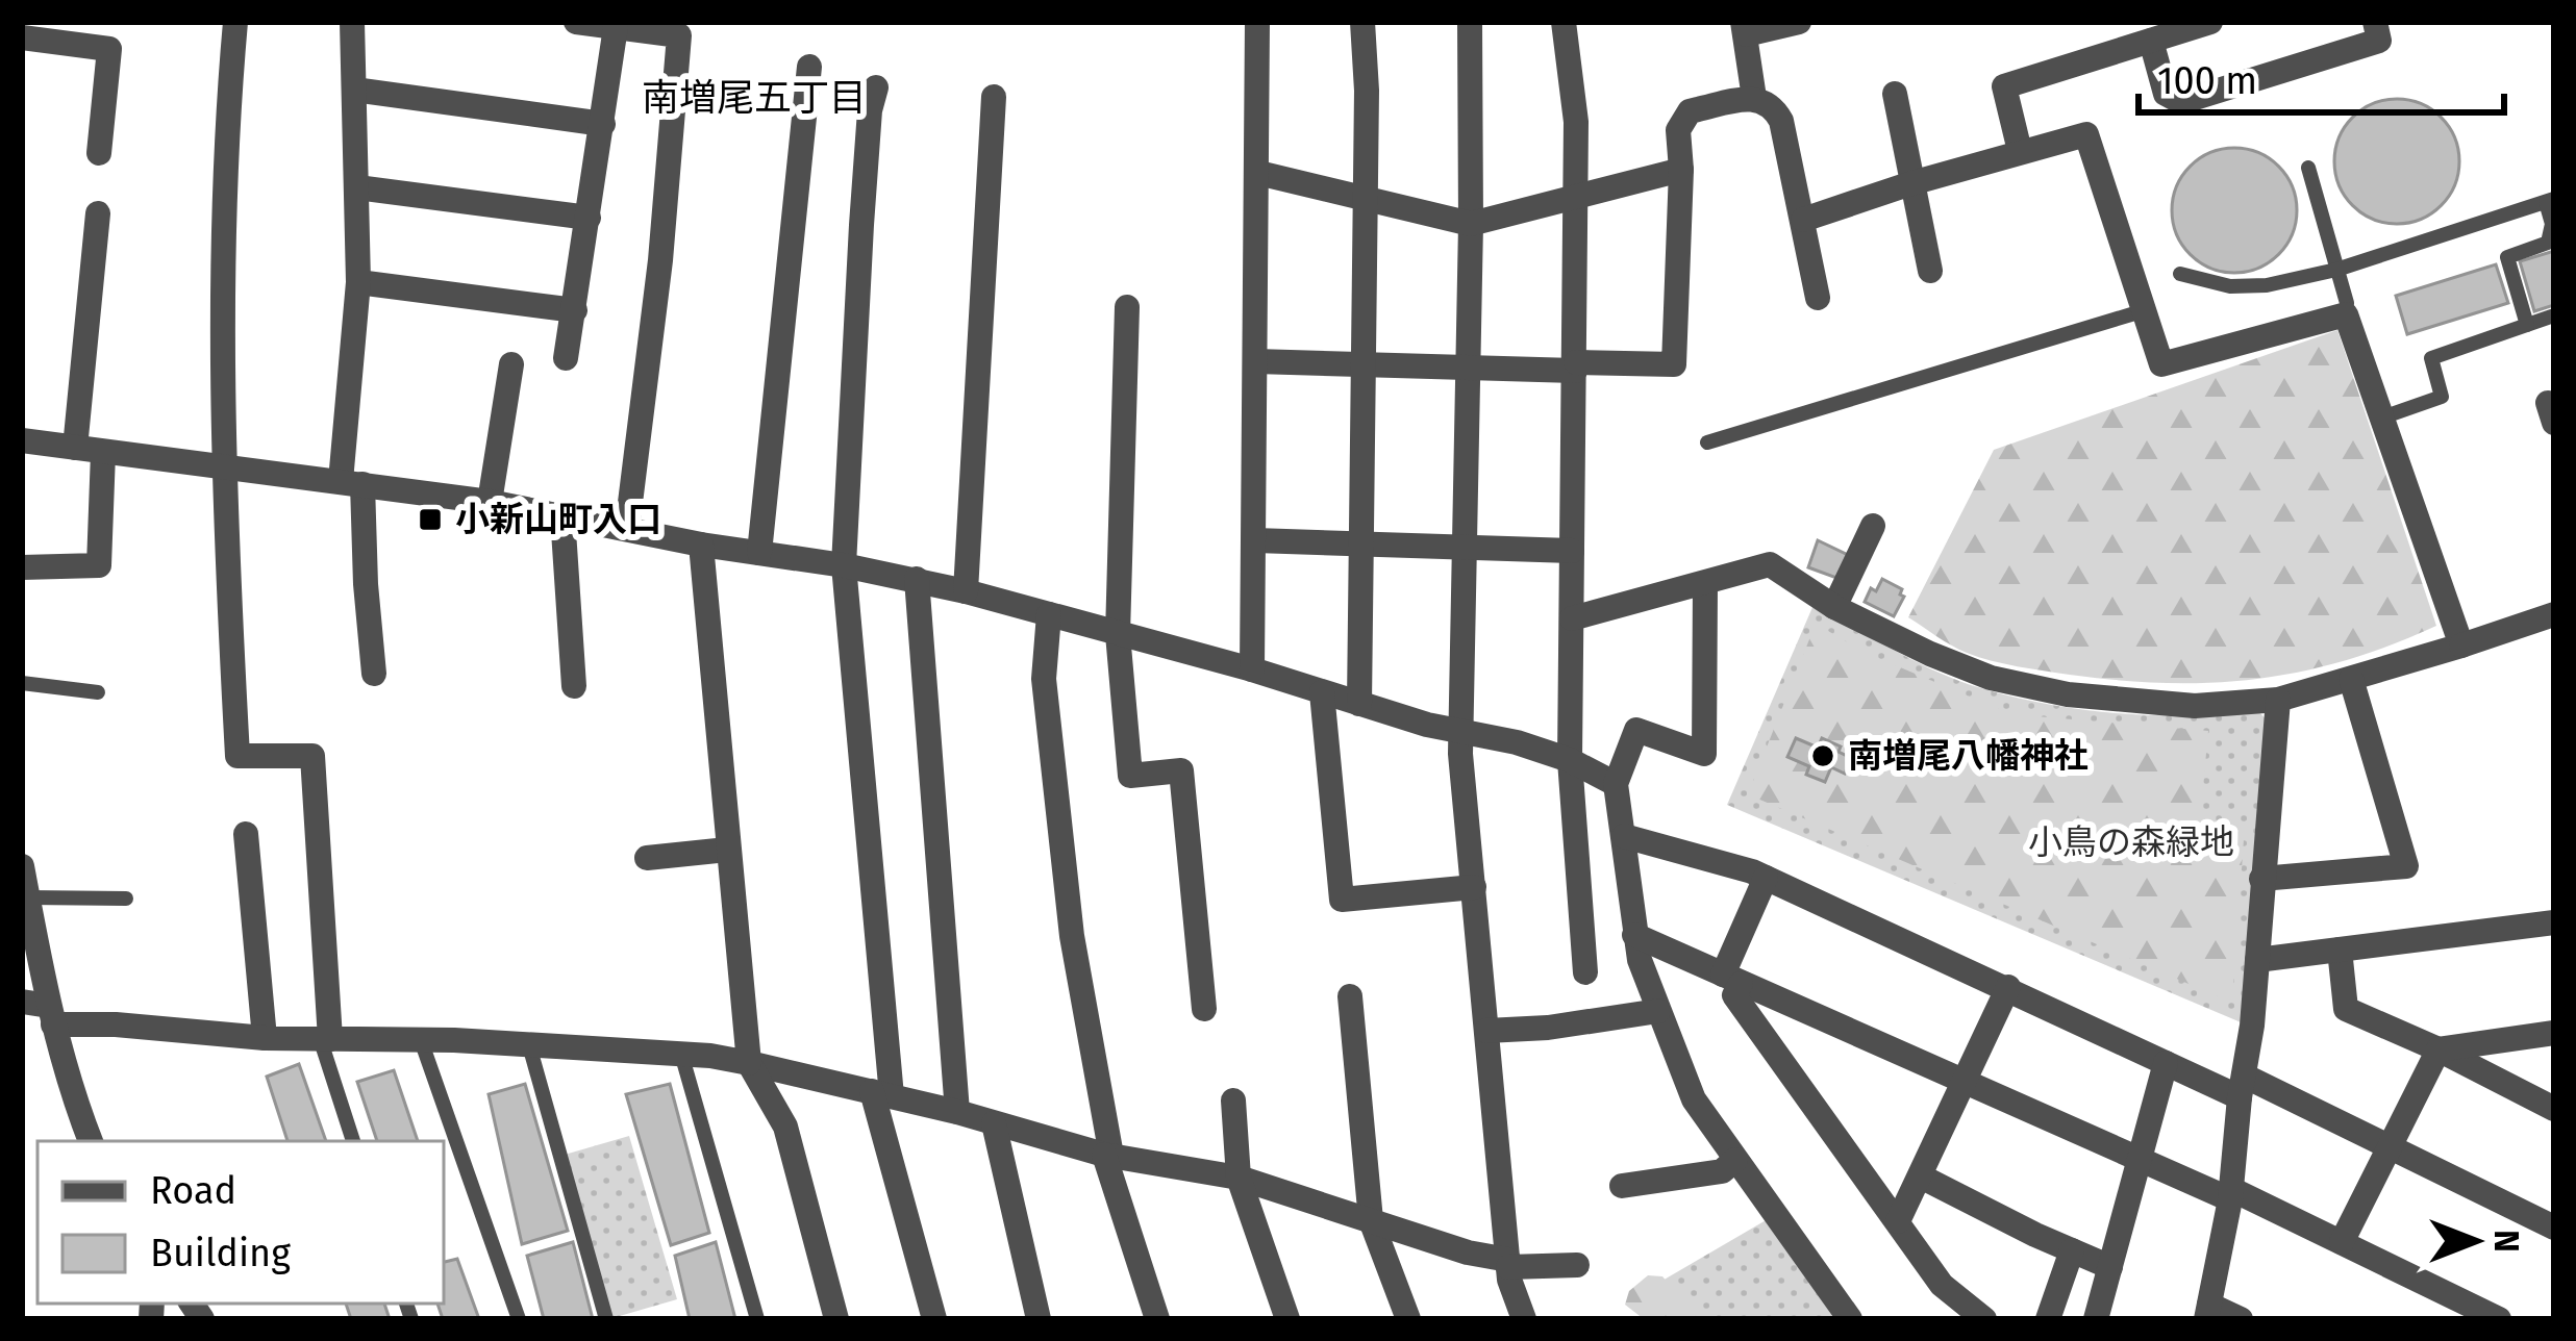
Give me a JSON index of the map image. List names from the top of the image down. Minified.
{"districts":["南増尾五丁目"],"parks":["小鳥の森緑地"],"places":{"transit":["小新山町入口"],"other":["南増尾八幡神社"]},"legend":["Road","Building"],"scale_bar":"100 m","north":"right"}
